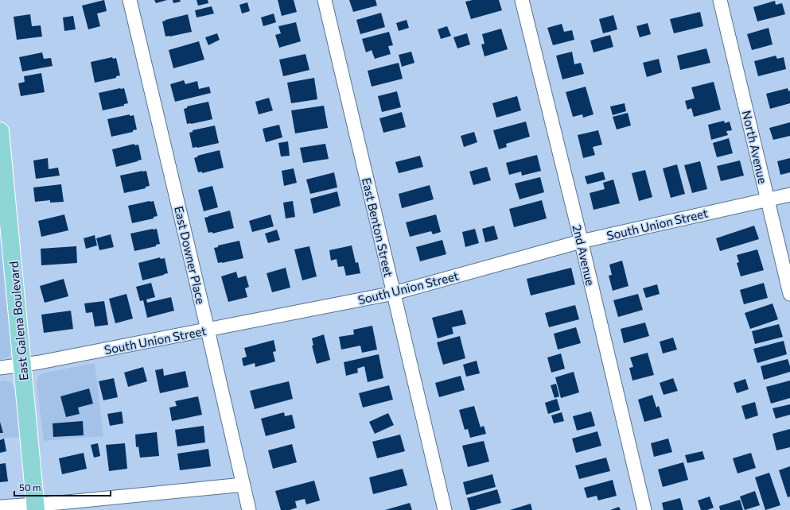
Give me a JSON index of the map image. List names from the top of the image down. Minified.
{"streets":{"main road":["East Galena Boulevard"],"street":["North Avenue","South Union Street","East Benton Street","East Downer Place","2nd Avenue"]},"crossings":[["North Avenue","South Union Street"],["South Union Street","East Benton Street"],["South Union Street","East Downer Place"],["South Union Street","2nd Avenue"],["South Union Street","East Galena Boulevard"]],"scale_bar":"50 m"}
